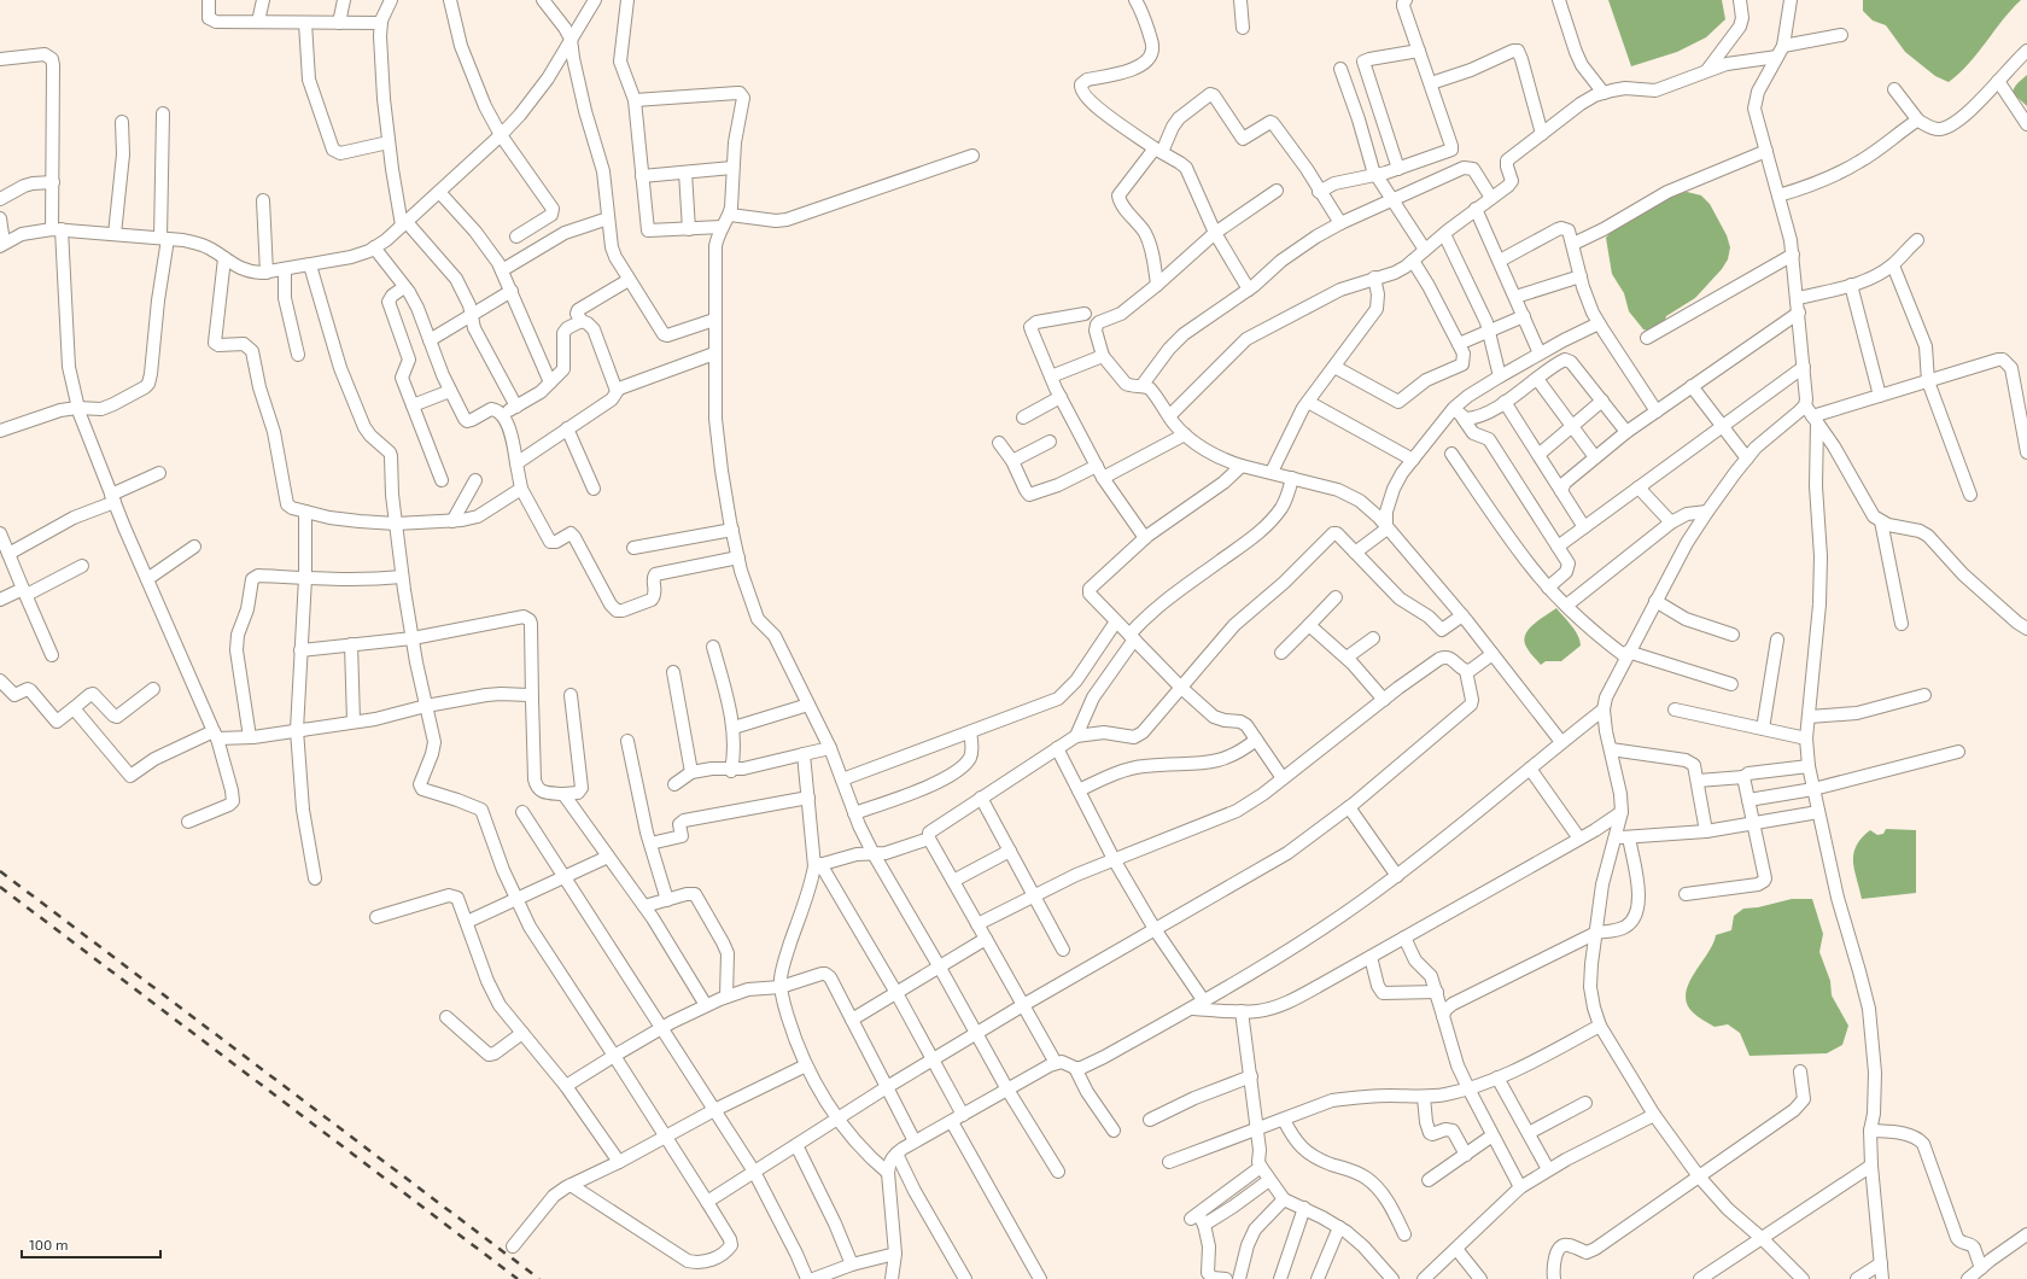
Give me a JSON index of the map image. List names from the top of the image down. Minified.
{"scale_bar":"100 m"}
